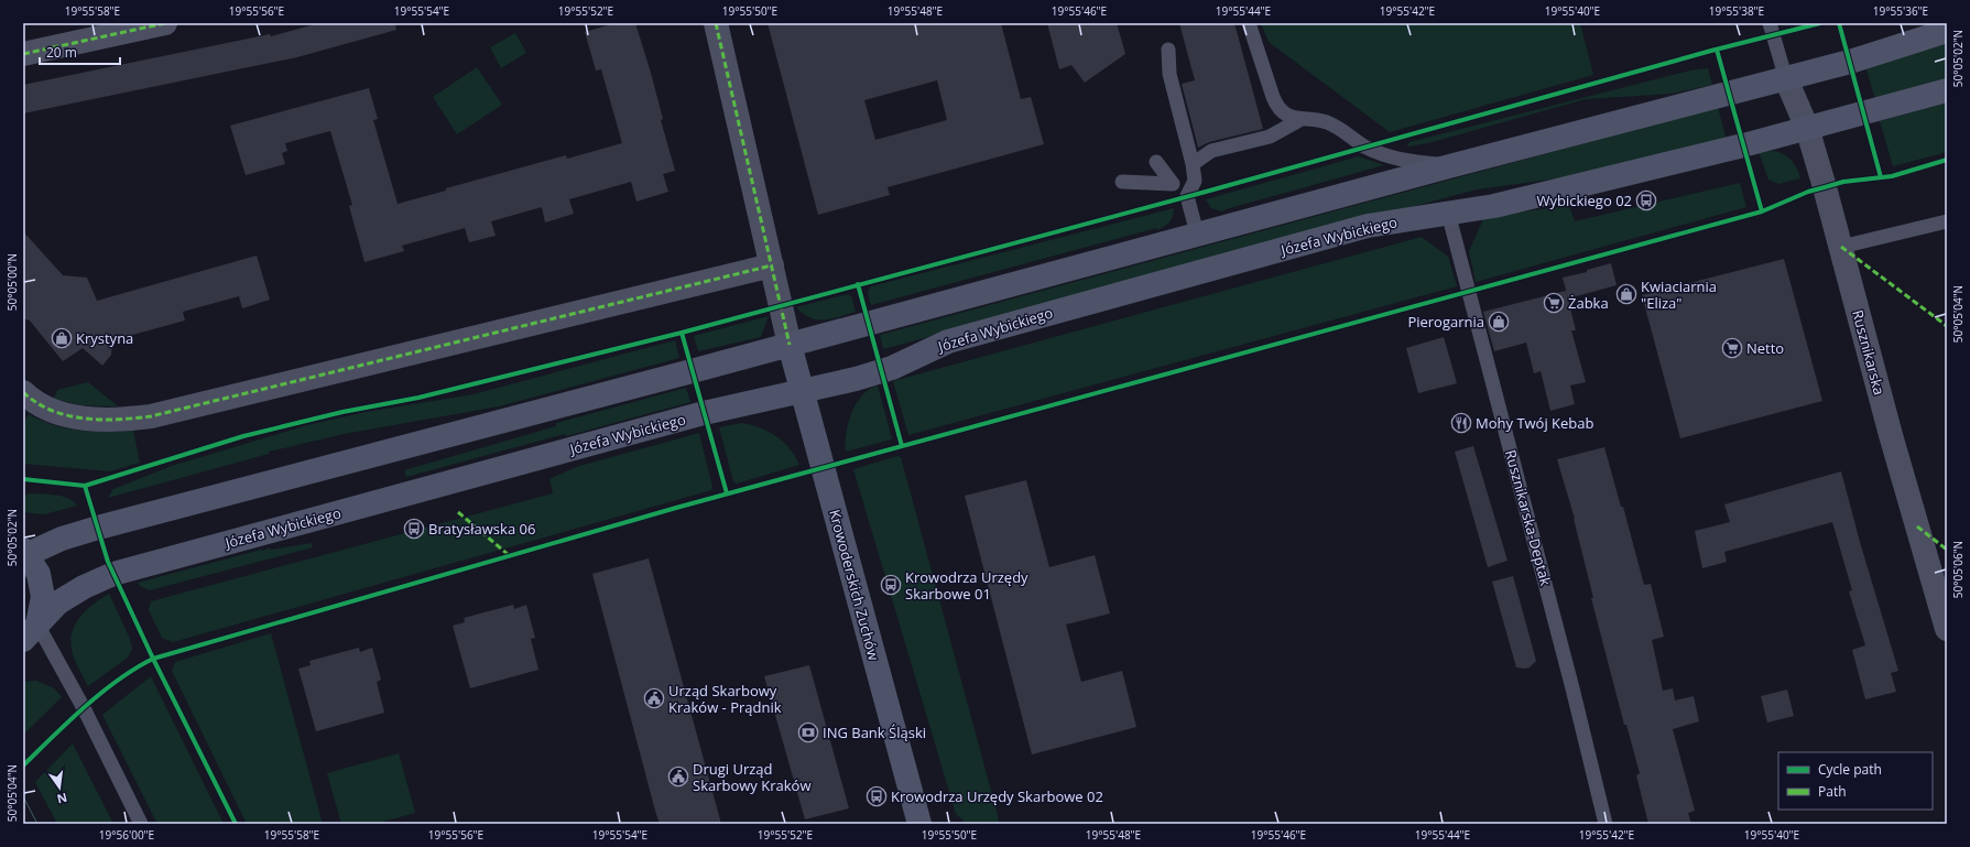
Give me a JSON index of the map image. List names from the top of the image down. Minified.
{"streets":{"street":["Józefa Wybickiego","Rusznikarska","Krowoderskich Zuchów"],"lane":["Rusznikarska-Deptak"]},"crossings":[["Józefa Wybickiego","Rusznikarska"],["Józefa Wybickiego","Rusznikarska-Deptak"],["Józefa Wybickiego","Krowoderskich Zuchów"]],"places":{"bus stop":["Wybickiego 02","Bratysławska 06","Krowodrza Urzędy Skarbowe 01","Krowodrza Urzędy Skarbowe 02"],"shop":["Kwiaciarnia \"Eliza\"","Pierogarnia","Krystyna"],"supermarket":["Żabka","Netto"],"restaurant":["Mohy Twój Kebab"],"public building":["Urząd Skarbowy Kraków - Prądnik","Drugi Urząd Skarbowy Kraków"],"bank":["ING Bank Śląski"]},"legend":["Cycle path","Path"],"scale_bar":"20 m","north":"bottom","coordinates":["19°55'58\"E","19°55'56\"E","19°55'54\"E","19°55'52\"E","19°55'50\"E","19°55'48\"E","19°55'46\"E","19°55'44\"E","19°55'42\"E","19°55'40\"E","19°55'38\"E","19°55'36\"E","50°05'02\"N","50°05'00\"N","50°05'04\"N","50°05'06\"N","19°56'00\"E"]}
